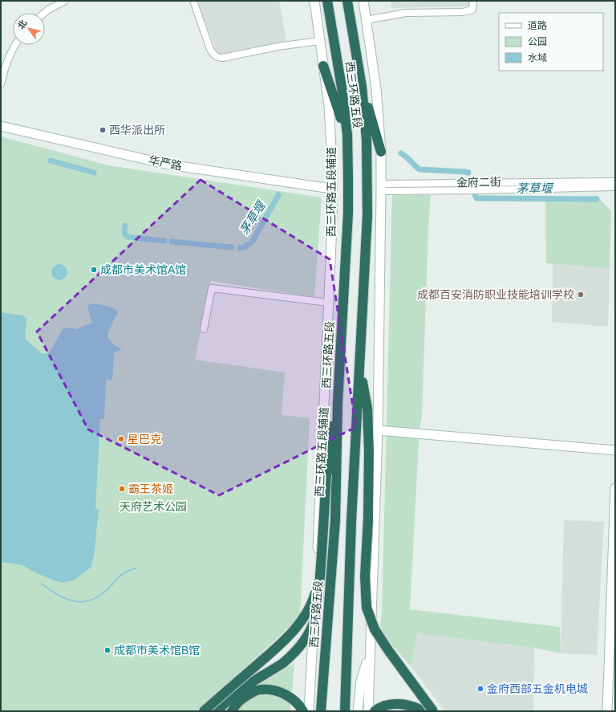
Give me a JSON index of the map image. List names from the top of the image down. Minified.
{"streets":{"highway":["西三环路五段"],"main road":["华严路","西三环路五段辅道"],"street":["金府二街"]},"crossings":[["华严路","西三环路五段辅道"]],"water":["茅草堰"],"parks":["天府艺术公园"],"places":["西华派出所","成都市美术馆A馆","成都百安消防职业技能培训学校","星巴克","霸王茶姬","成都市美术馆B馆","金府西部五金机电城"],"legend":["道路","公园","水域"],"north":"top left"}
